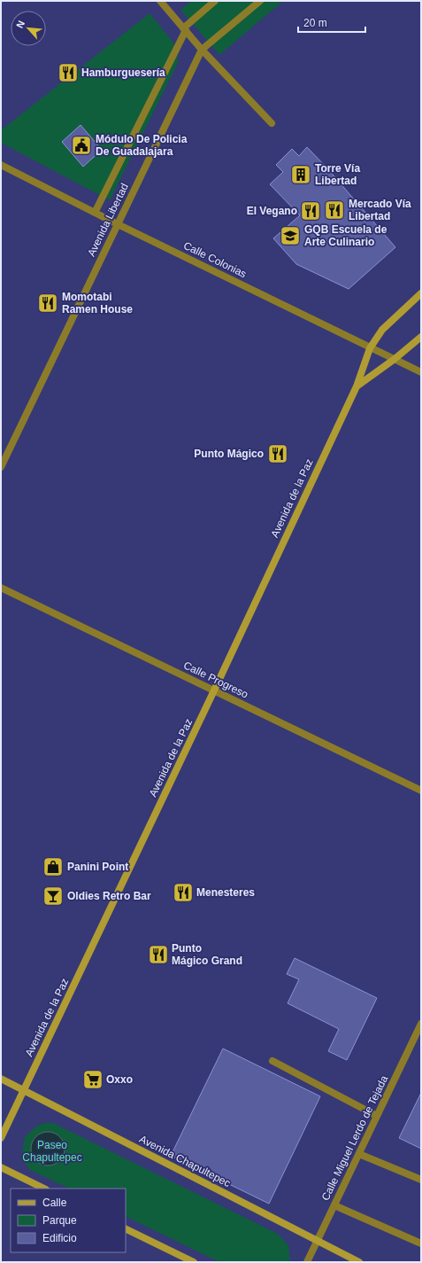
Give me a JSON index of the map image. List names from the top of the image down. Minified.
{"streets":{"street":["Avenida Libertad","Calle Colonias","Avenida de la Paz","Calle Progreso","Calle Miguel Lerdo de Tejada","Avenida Chapultepec"]},"crossings":[["Avenida Libertad","Calle Colonias"],["Calle Colonias","Avenida de la Paz"],["Avenida de la Paz","Calle Progreso"],["Avenida de la Paz","Avenida Chapultepec"],["Calle Miguel Lerdo de Tejada","Avenida Chapultepec"]],"parks":["Paseo Chapultepec"],"places":{"restaurant":["Hamburguesería","Mercado Vía Libertad","El Vegano","Momotabi Ramen House","Punto Mágico","Menesteres","Punto Mágico Grand"],"public building":["Módulo De Policia De Guadalajara"],"building":["Torre Vía Libertad"],"school or university":["GQB Escuela de Arte Culinario"],"shop":["Panini Point"],"bar":["Oldies Retro Bar"],"supermarket":["Oxxo"]},"legend":["Calle","Parque","Edificio"],"scale_bar":"20 m","north":"top left"}
